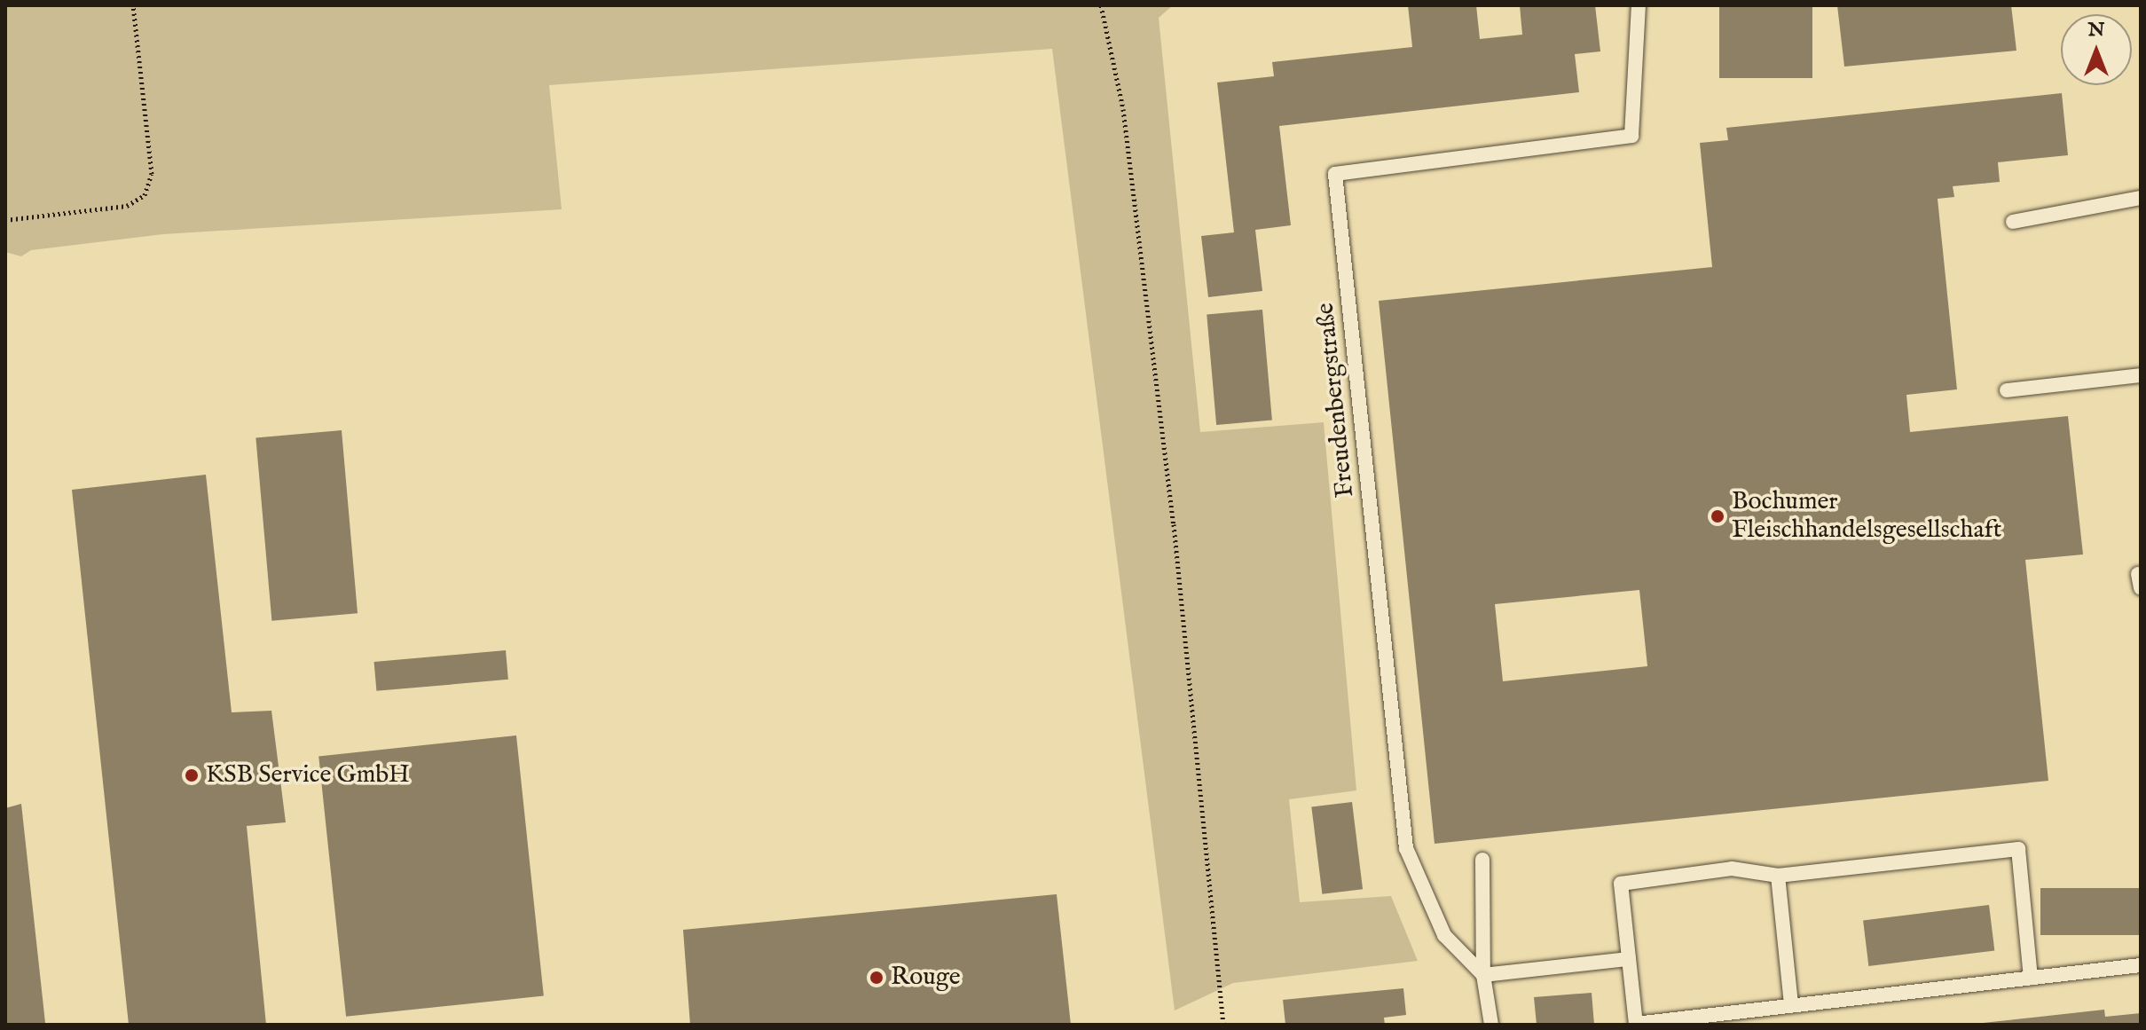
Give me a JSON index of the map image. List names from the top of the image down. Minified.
{"streets":{"lane":["Freudenbergstraße"]},"places":["Bochumer Fleischhandelsgesellschaft","KSB Service GmbH","Rouge"],"north":"top"}
